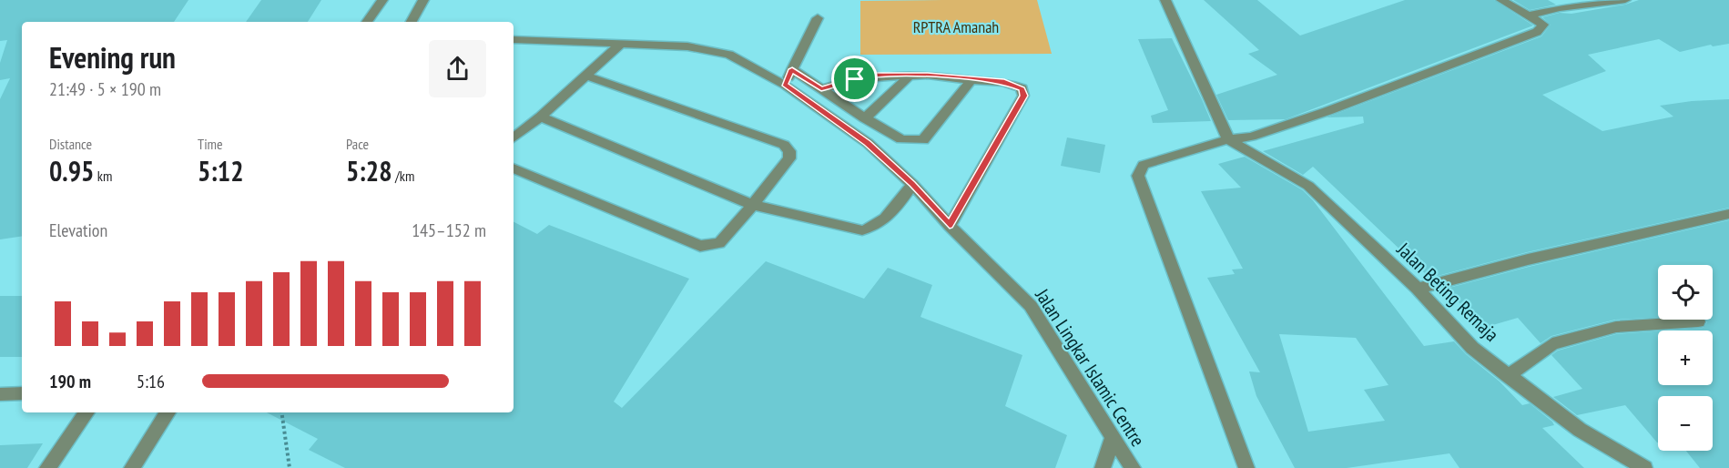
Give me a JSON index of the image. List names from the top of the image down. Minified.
{"streets":{"street":["Jalan Beting Remaja","Jalan Lingkar Islamic Centre"]},"parks":["RPTRA Amanah"],"page":{"heading":["Evening run","21:49 · 5 × 190 m"],"stats":[["Distance","0.95 km"],["Time","5:12"],["Pace","5:28 /km"]],"chart":["Elevation","145–152 m"],"map_buttons":["+","−"],"list":[{"name":"190 m","note":"5:16"}]}}
